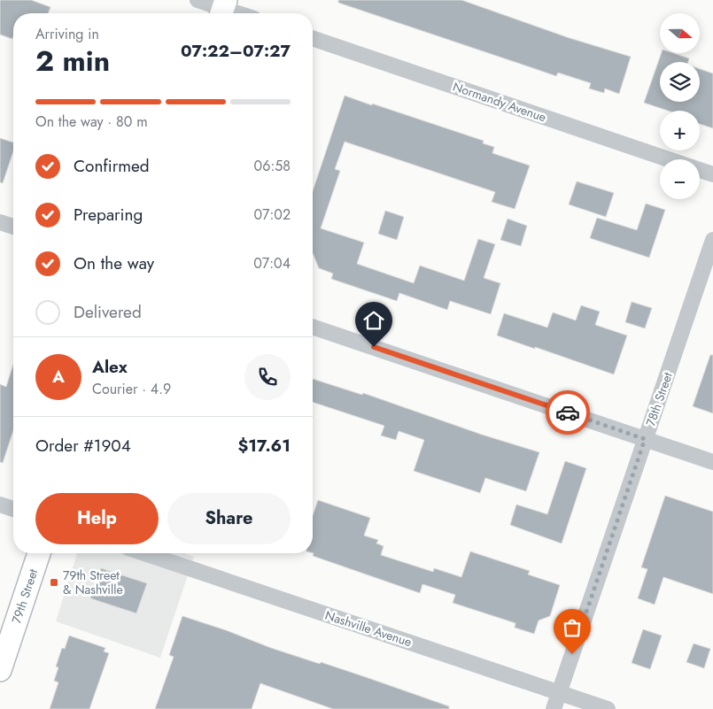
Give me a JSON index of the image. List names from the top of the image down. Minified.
{"streets":{"main road":["79th Street"],"street":["Normandy Avenue","78th Street","Nashville Avenue"]},"crossings":[["78th Street","Nashville Avenue"]],"places":{"transit":["79th Street & Nashville"]},"north":"right","page":{"map_buttons":["+","−"],"heading":["2 min","Arriving in","07:22–07:27"],"panel":["Alex","Courier · 4.9","Order #1904","$17.61"],"bar":"On the way · 80 m","list":[["Confirmed","06:58"],["Preparing","07:02"],["On the way","07:04"],"Delivered"],"round":"A","buttons":["Help","Share"]}}
